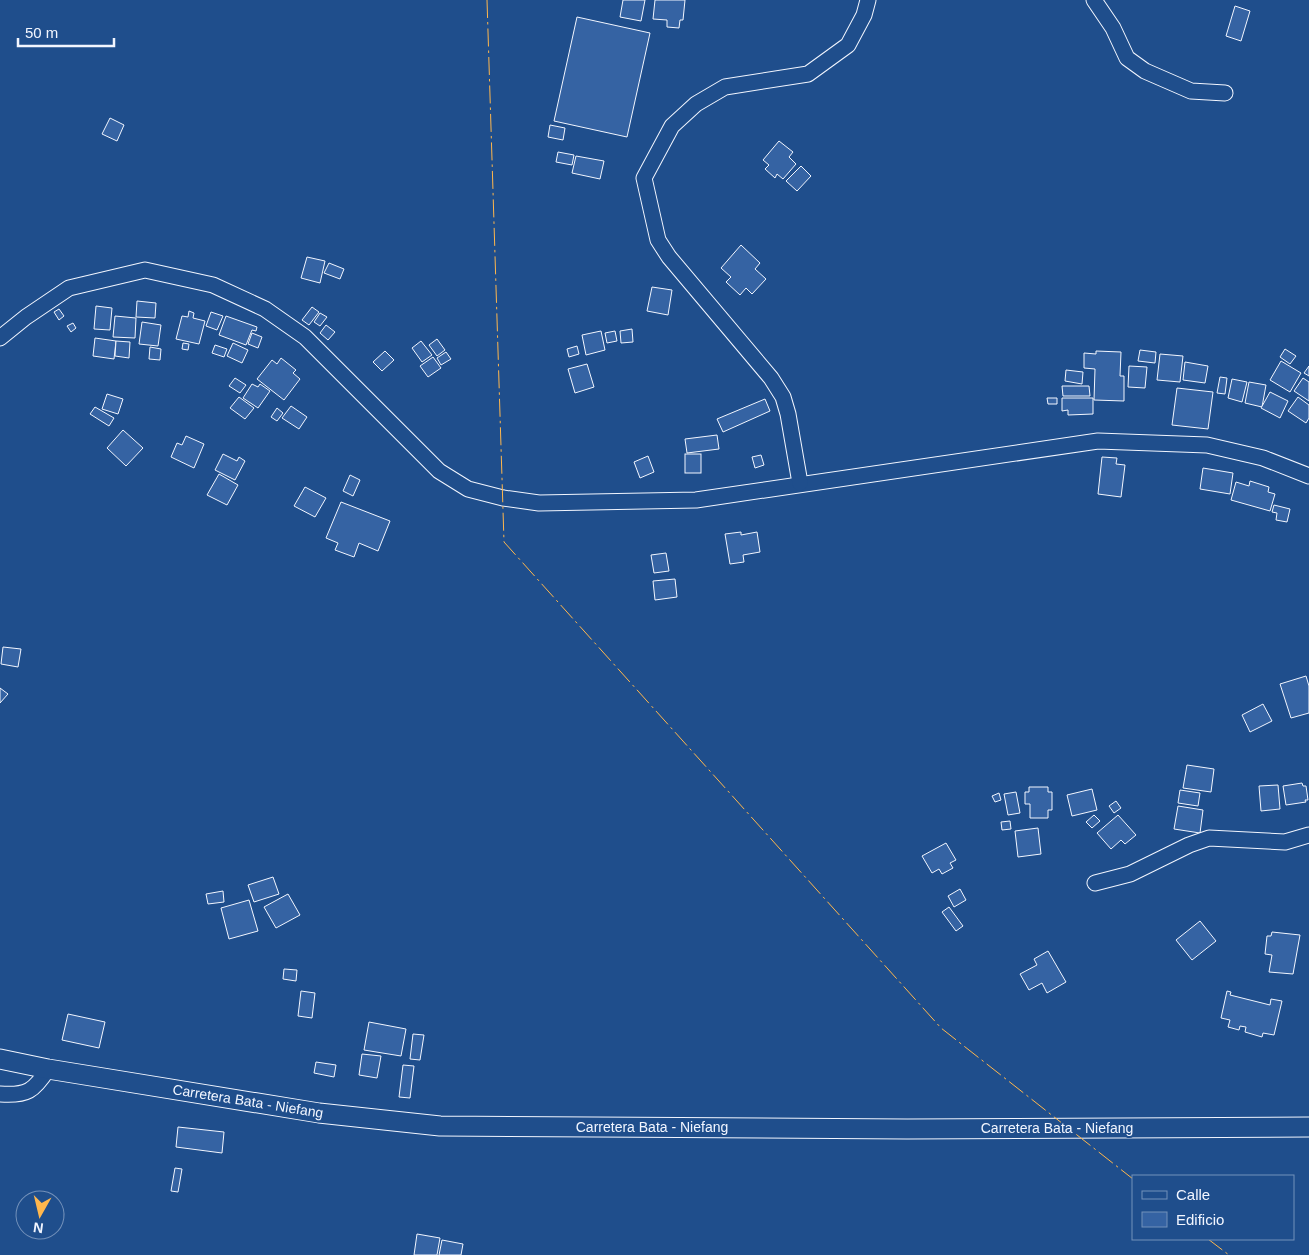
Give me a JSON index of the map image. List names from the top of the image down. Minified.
{"streets":{"main road":["Carretera Bata - Niefang"]},"legend":["Calle","Edificio"],"scale_bar":"50 m","north":"bottom"}
